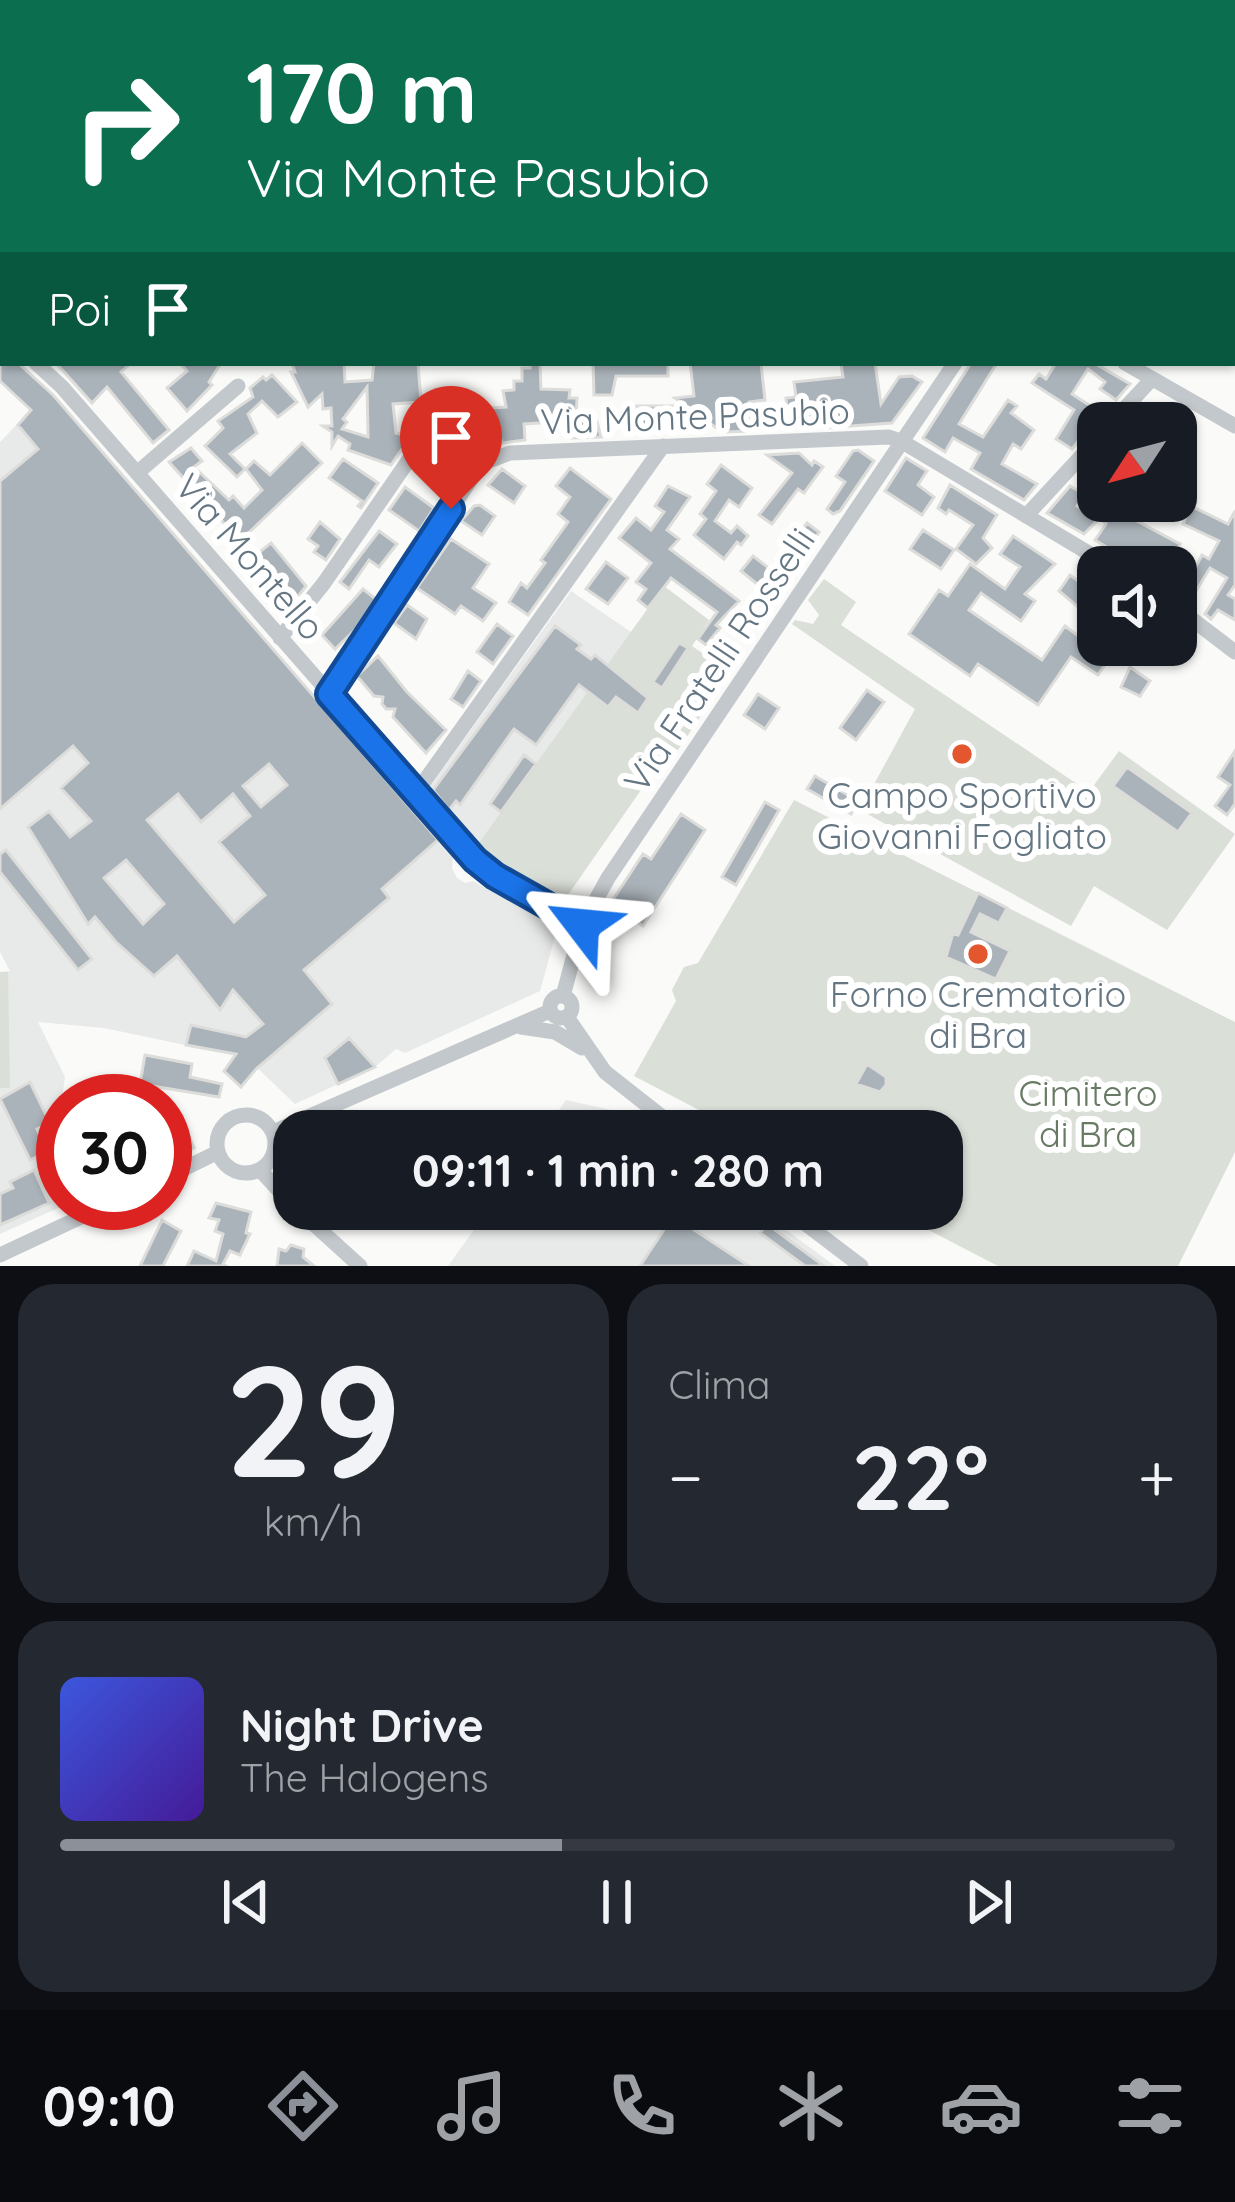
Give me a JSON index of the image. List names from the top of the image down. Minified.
{"streets":{"street":["Via Monte Pasubio","Via Montello","Via Fratelli Rosselli"]},"crossings":[["Via Monte Pasubio","Via Montello"],["Via Monte Pasubio","Via Fratelli Rosselli"],["Via Montello","Via Fratelli Rosselli"]],"parks":["Cimitero di Bra"],"places":["Campo Sportivo Giovanni Fogliato","Forno Crematorio di Bra"],"north":"bottom left","page":{"turn":["170 m","Via Monte Pasubio"],"then":"Poi","limit":"30","trip":"09:11 · 1 min · 280 m","tile":[["29","km/h"],"Clima"],"heat":["−","22°","+"],"song":["Night Drive","The Halogens"],"tabs":"09:10"}}
